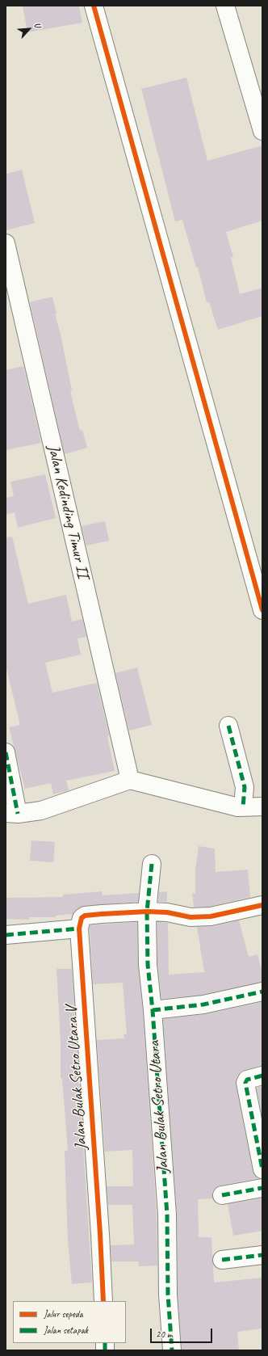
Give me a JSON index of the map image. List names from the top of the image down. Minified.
{"streets":{"street":["Jalan Kedinding Timur II","Jalan Bulak Setro Utara V","Jalan Bulak Setro Utara"]},"legend":["Jalur sepeda","Jalan setapak"],"scale_bar":"20 m","north":"top right"}
